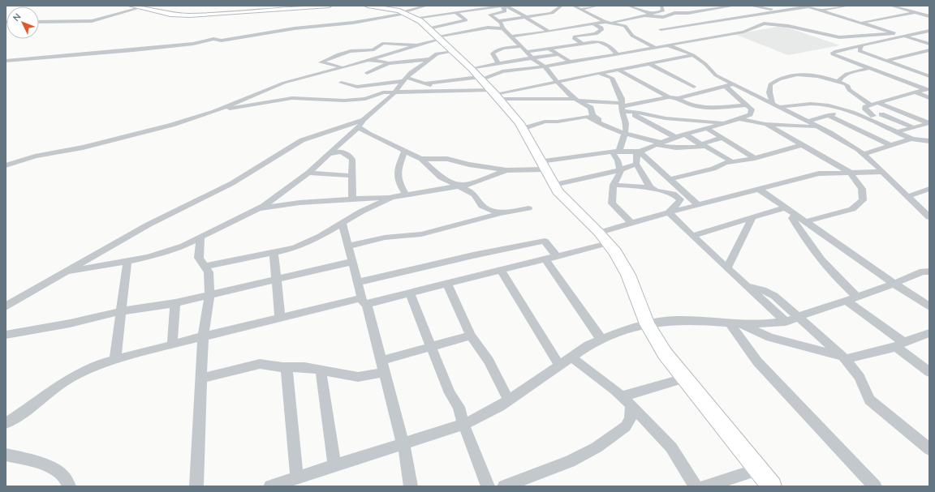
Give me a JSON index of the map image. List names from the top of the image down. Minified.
{"north":"top left"}
